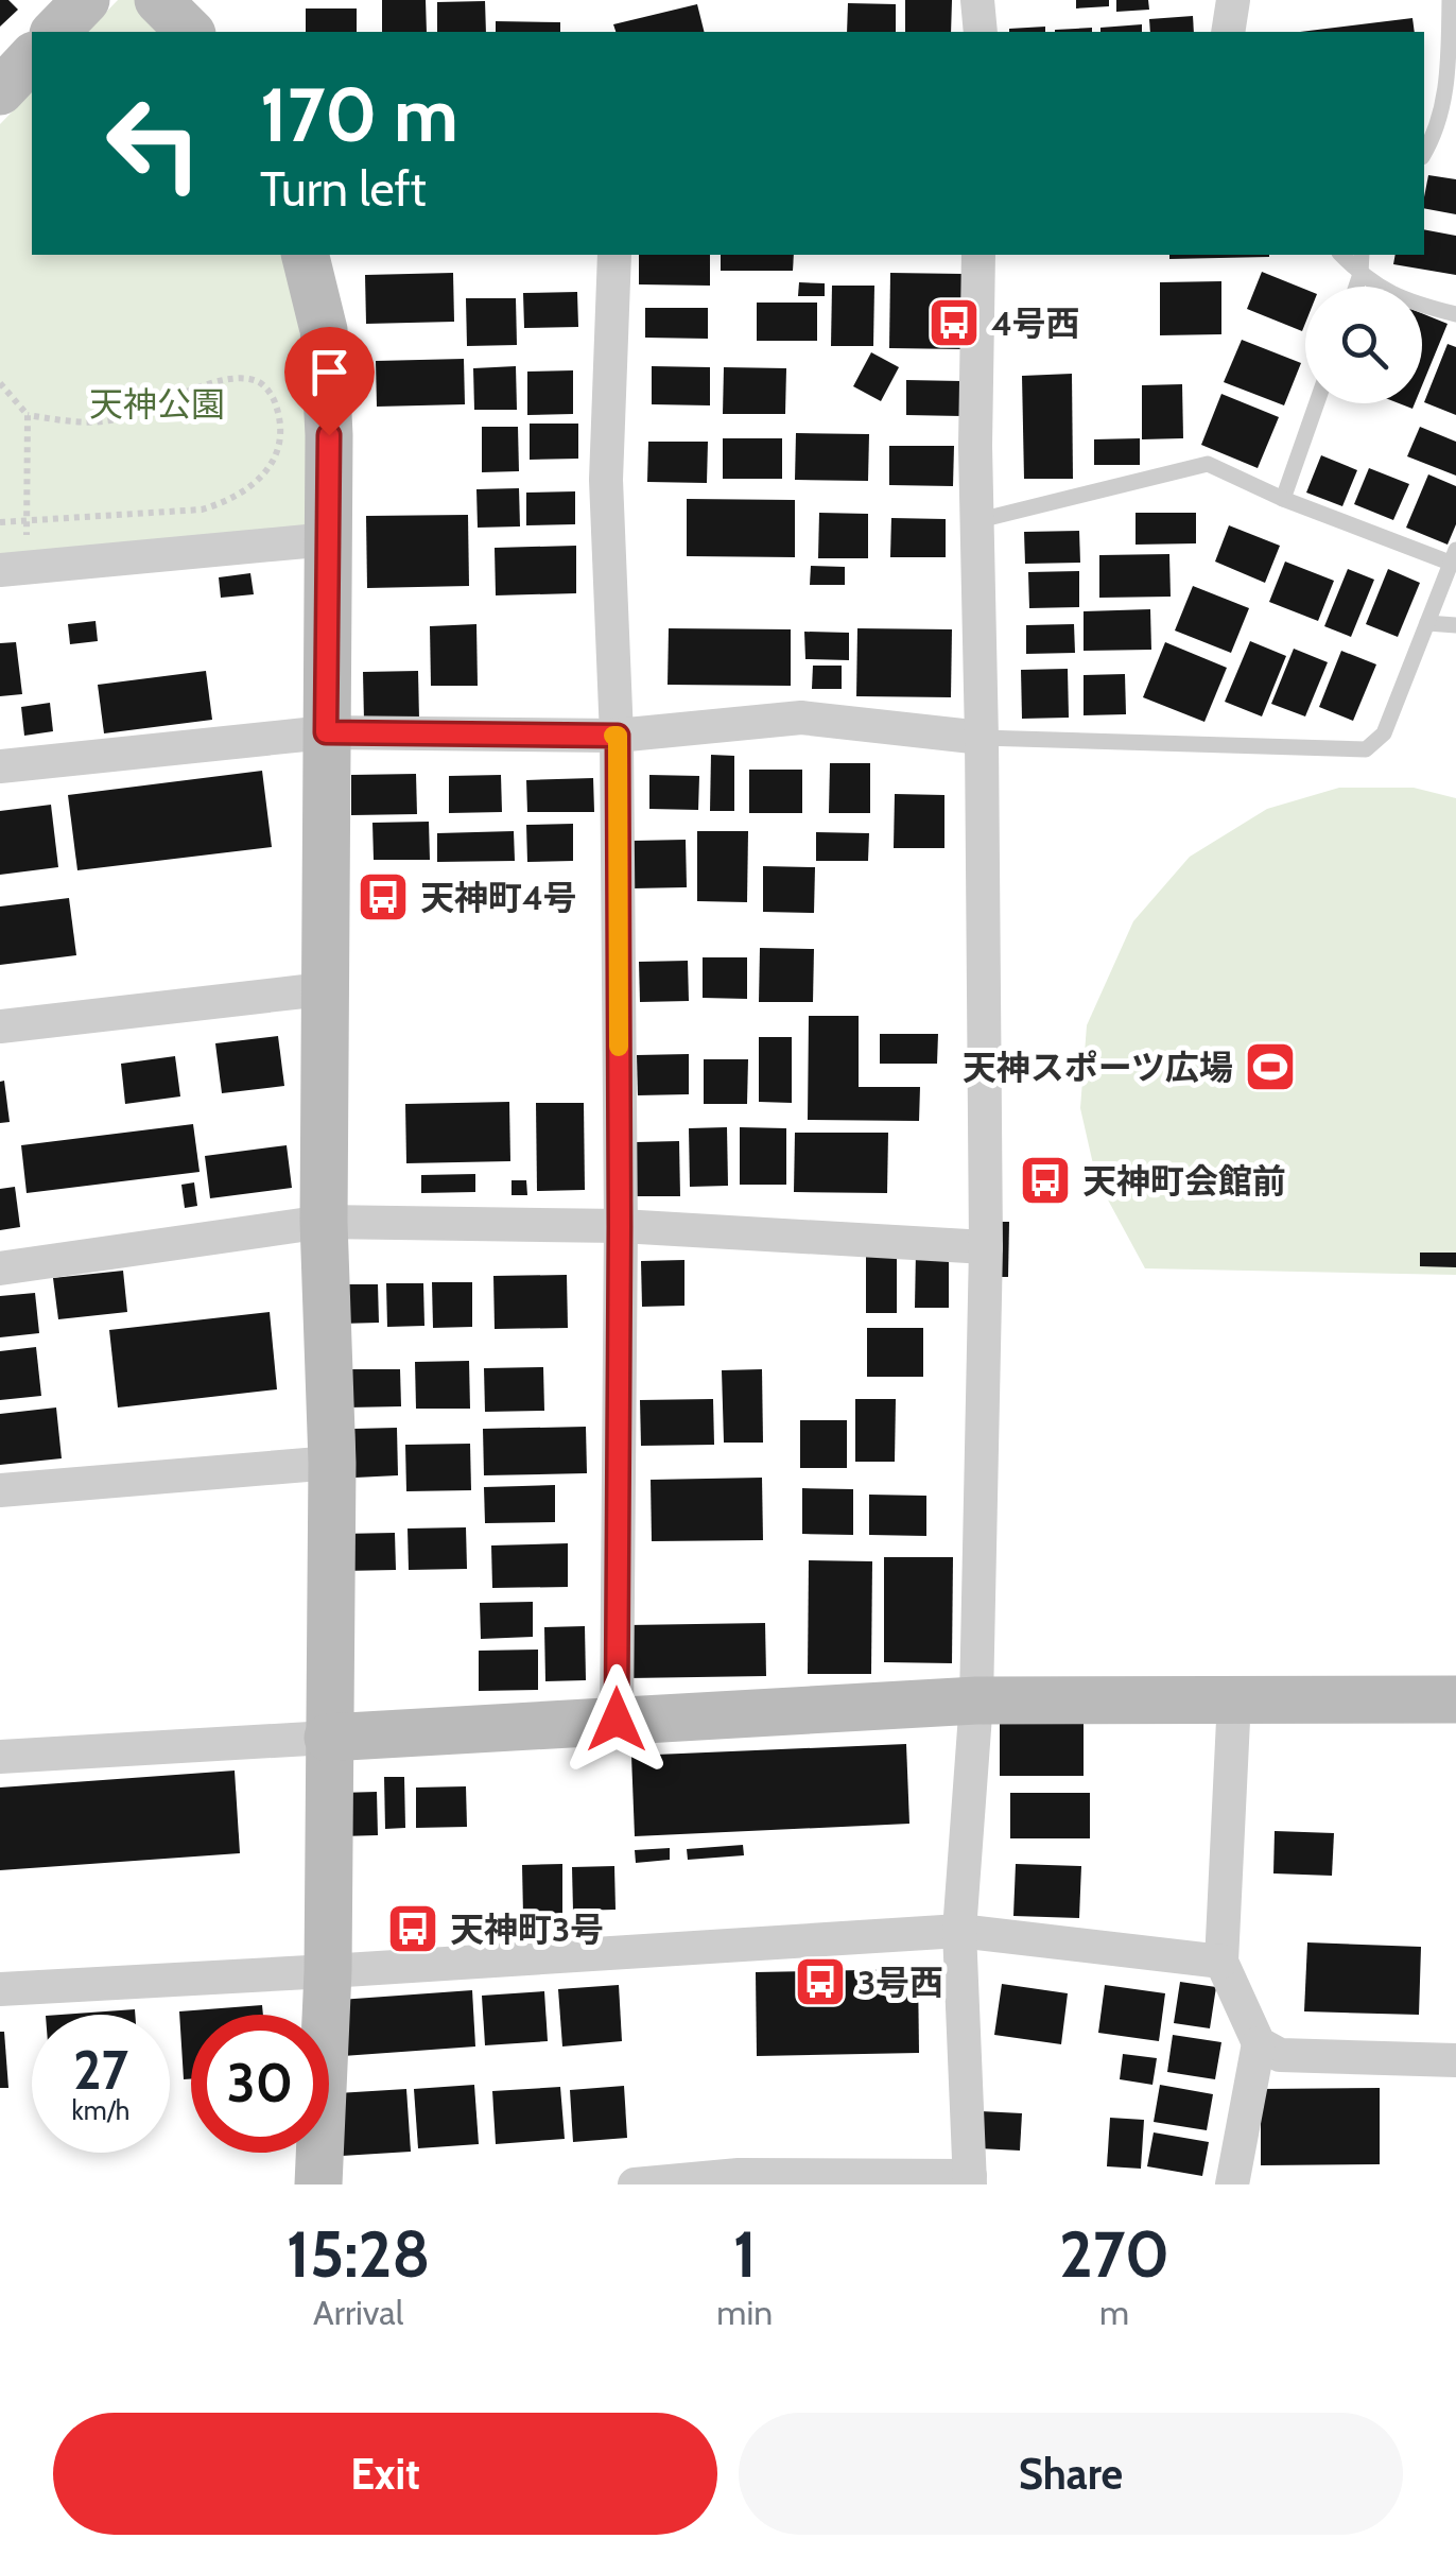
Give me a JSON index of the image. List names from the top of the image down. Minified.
{"parks":["天神公園"],"places":{"bus stop":["4号西","天神町4号","天神町会館前","天神町3号","3号西"],"sports":["天神スポーツ広場"]},"page":{"turn":["170 m","Turn left"],"speed":"27 km/h","limit":"30","eta":["15:28","Arrival","1","min","270","m"],"buttons":["Exit","Share"]}}
